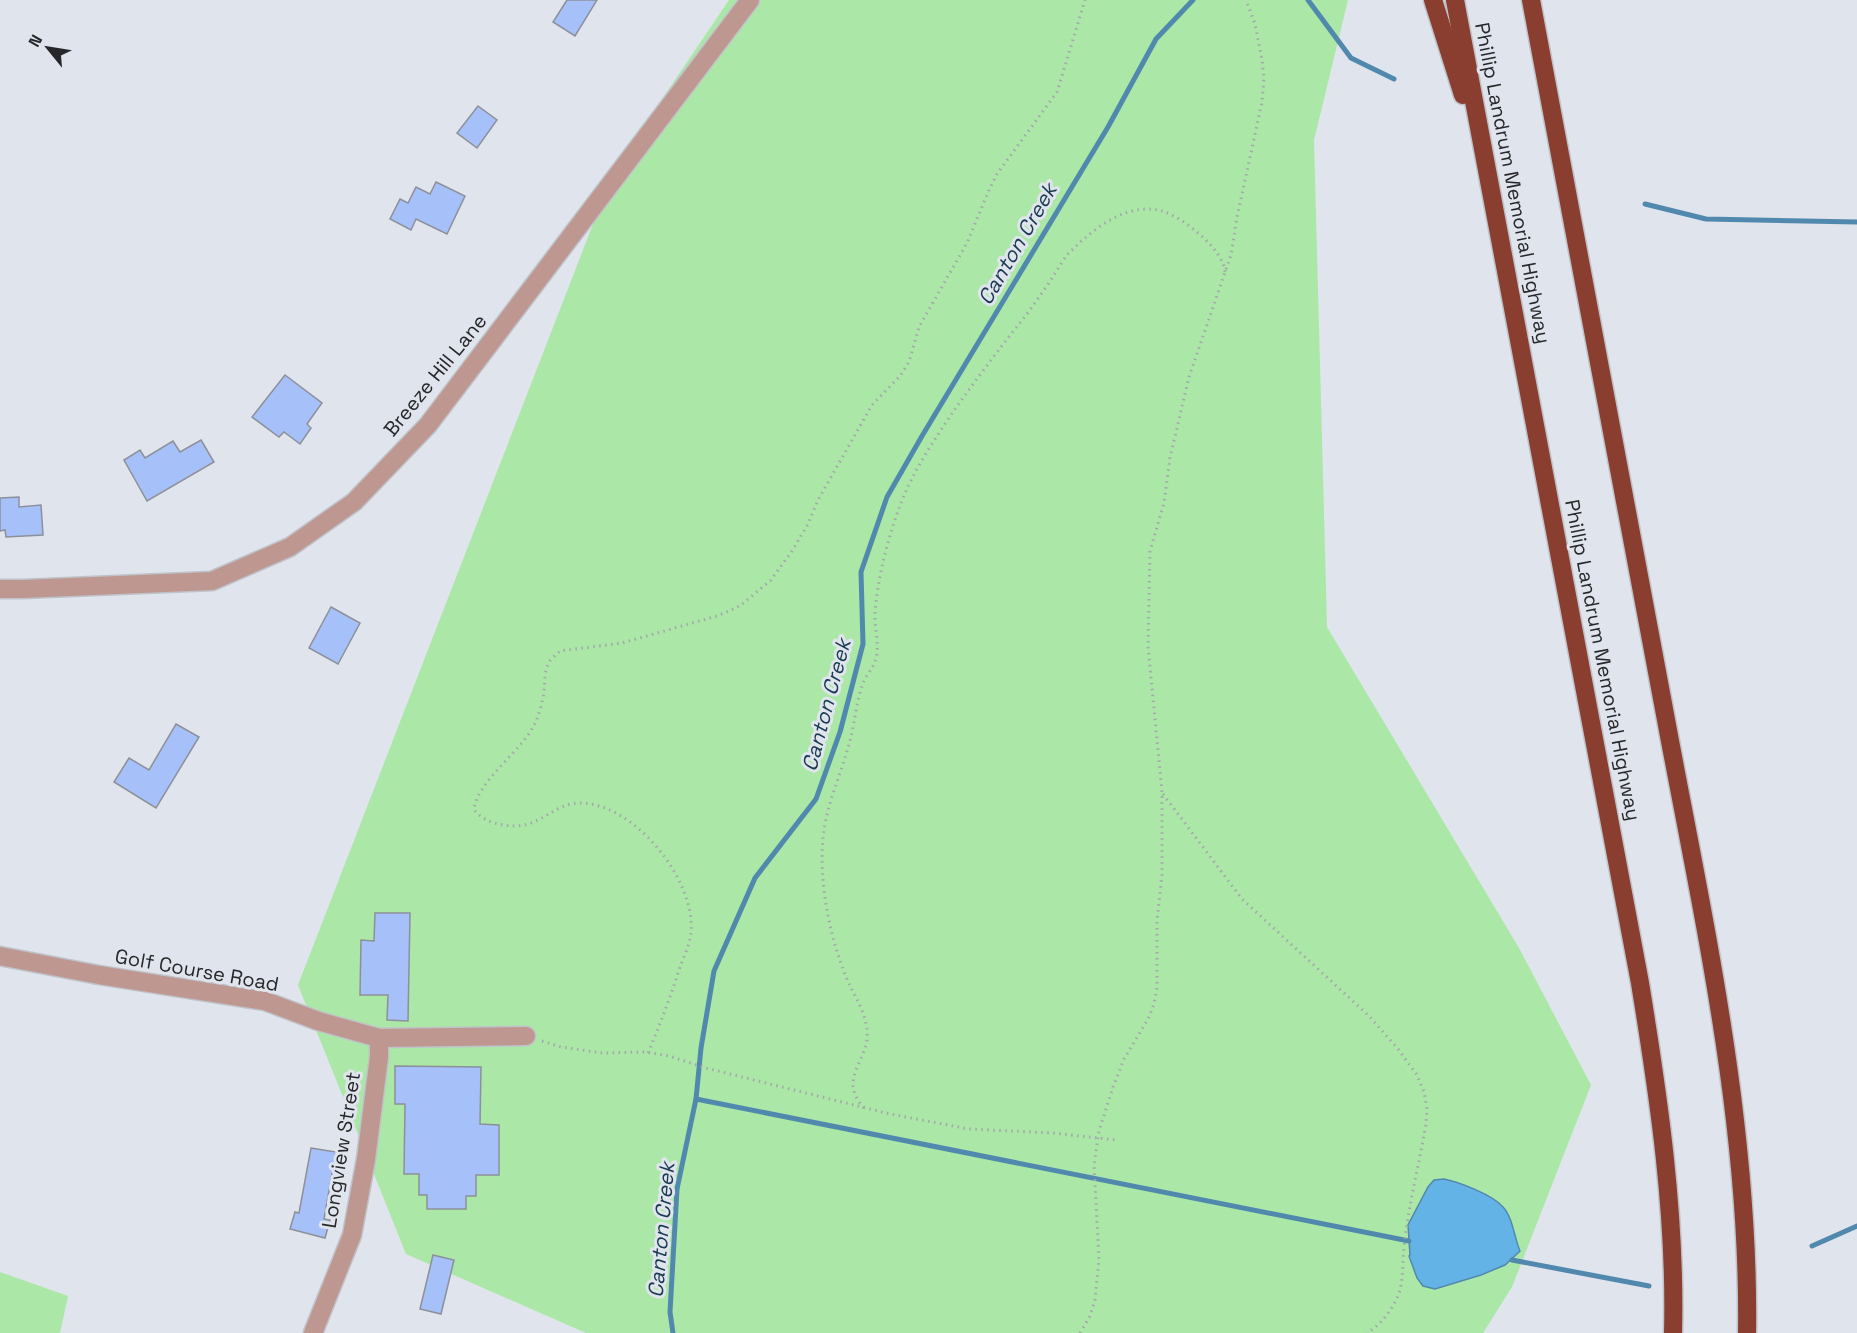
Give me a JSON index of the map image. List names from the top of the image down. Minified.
{"streets":{"highway":["Phillip Landrum Memorial Highway"],"street":["Breeze Hill Lane","Golf Course Road","Longview Street"]},"crossings":[["Golf Course Road","Longview Street"]],"water":["Canton Creek"],"north":"top left"}
